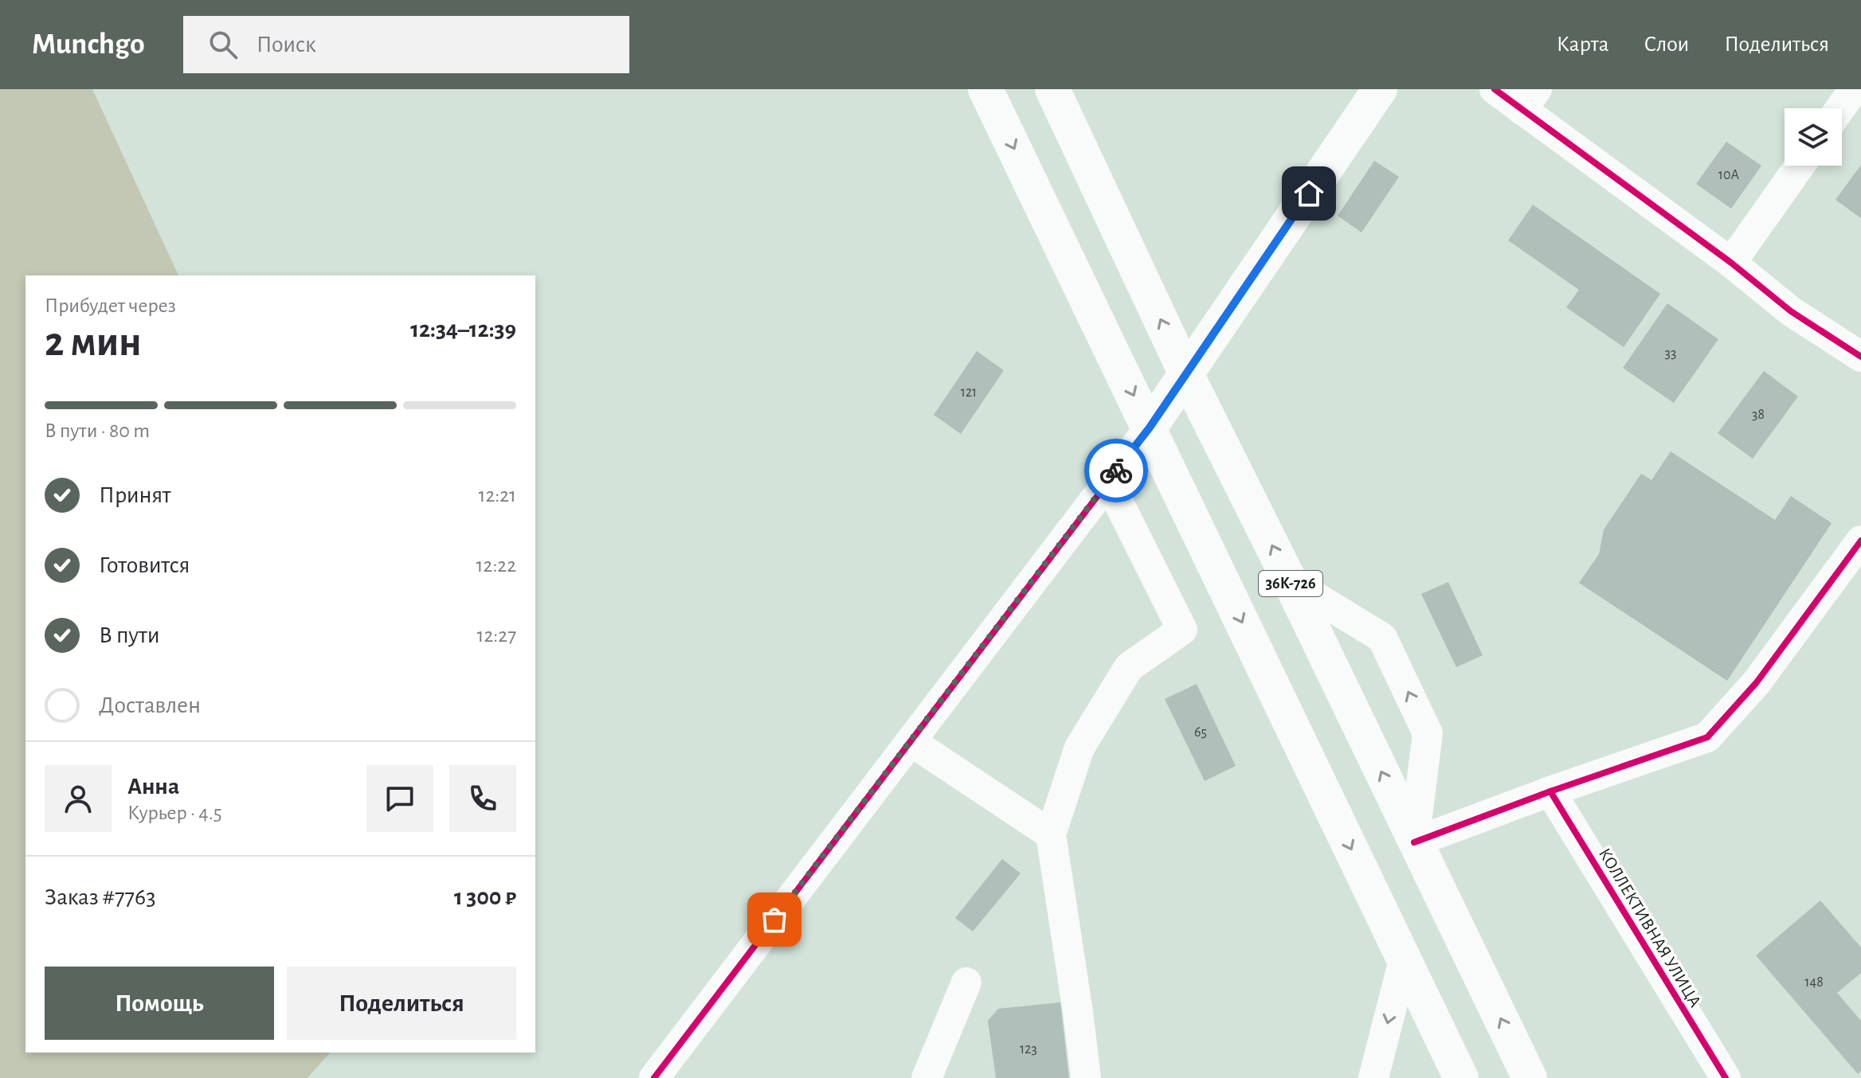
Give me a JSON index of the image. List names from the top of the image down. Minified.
{"streets":{"main road":["36К-726"],"street":["КОЛЛЕКТИВНАЯ УЛИЦА"]},"house_numbers":["10А","33","121","38","65","148","123"],"page":{"header":"Munchgo","search":"Поиск","nav":["Карта","Слои","Поделиться"],"heading":["2 мин","Прибудет через","12:34–12:39"],"panel":["Анна","Курьер · 4.5","Заказ #7763","1 300 ₽"],"bar":"В пути · 80 m","list":[["Принят","12:21"],["Готовится","12:22"],["В пути","12:27"],"Доставлен"],"buttons":["Помощь","Поделиться"]}}
